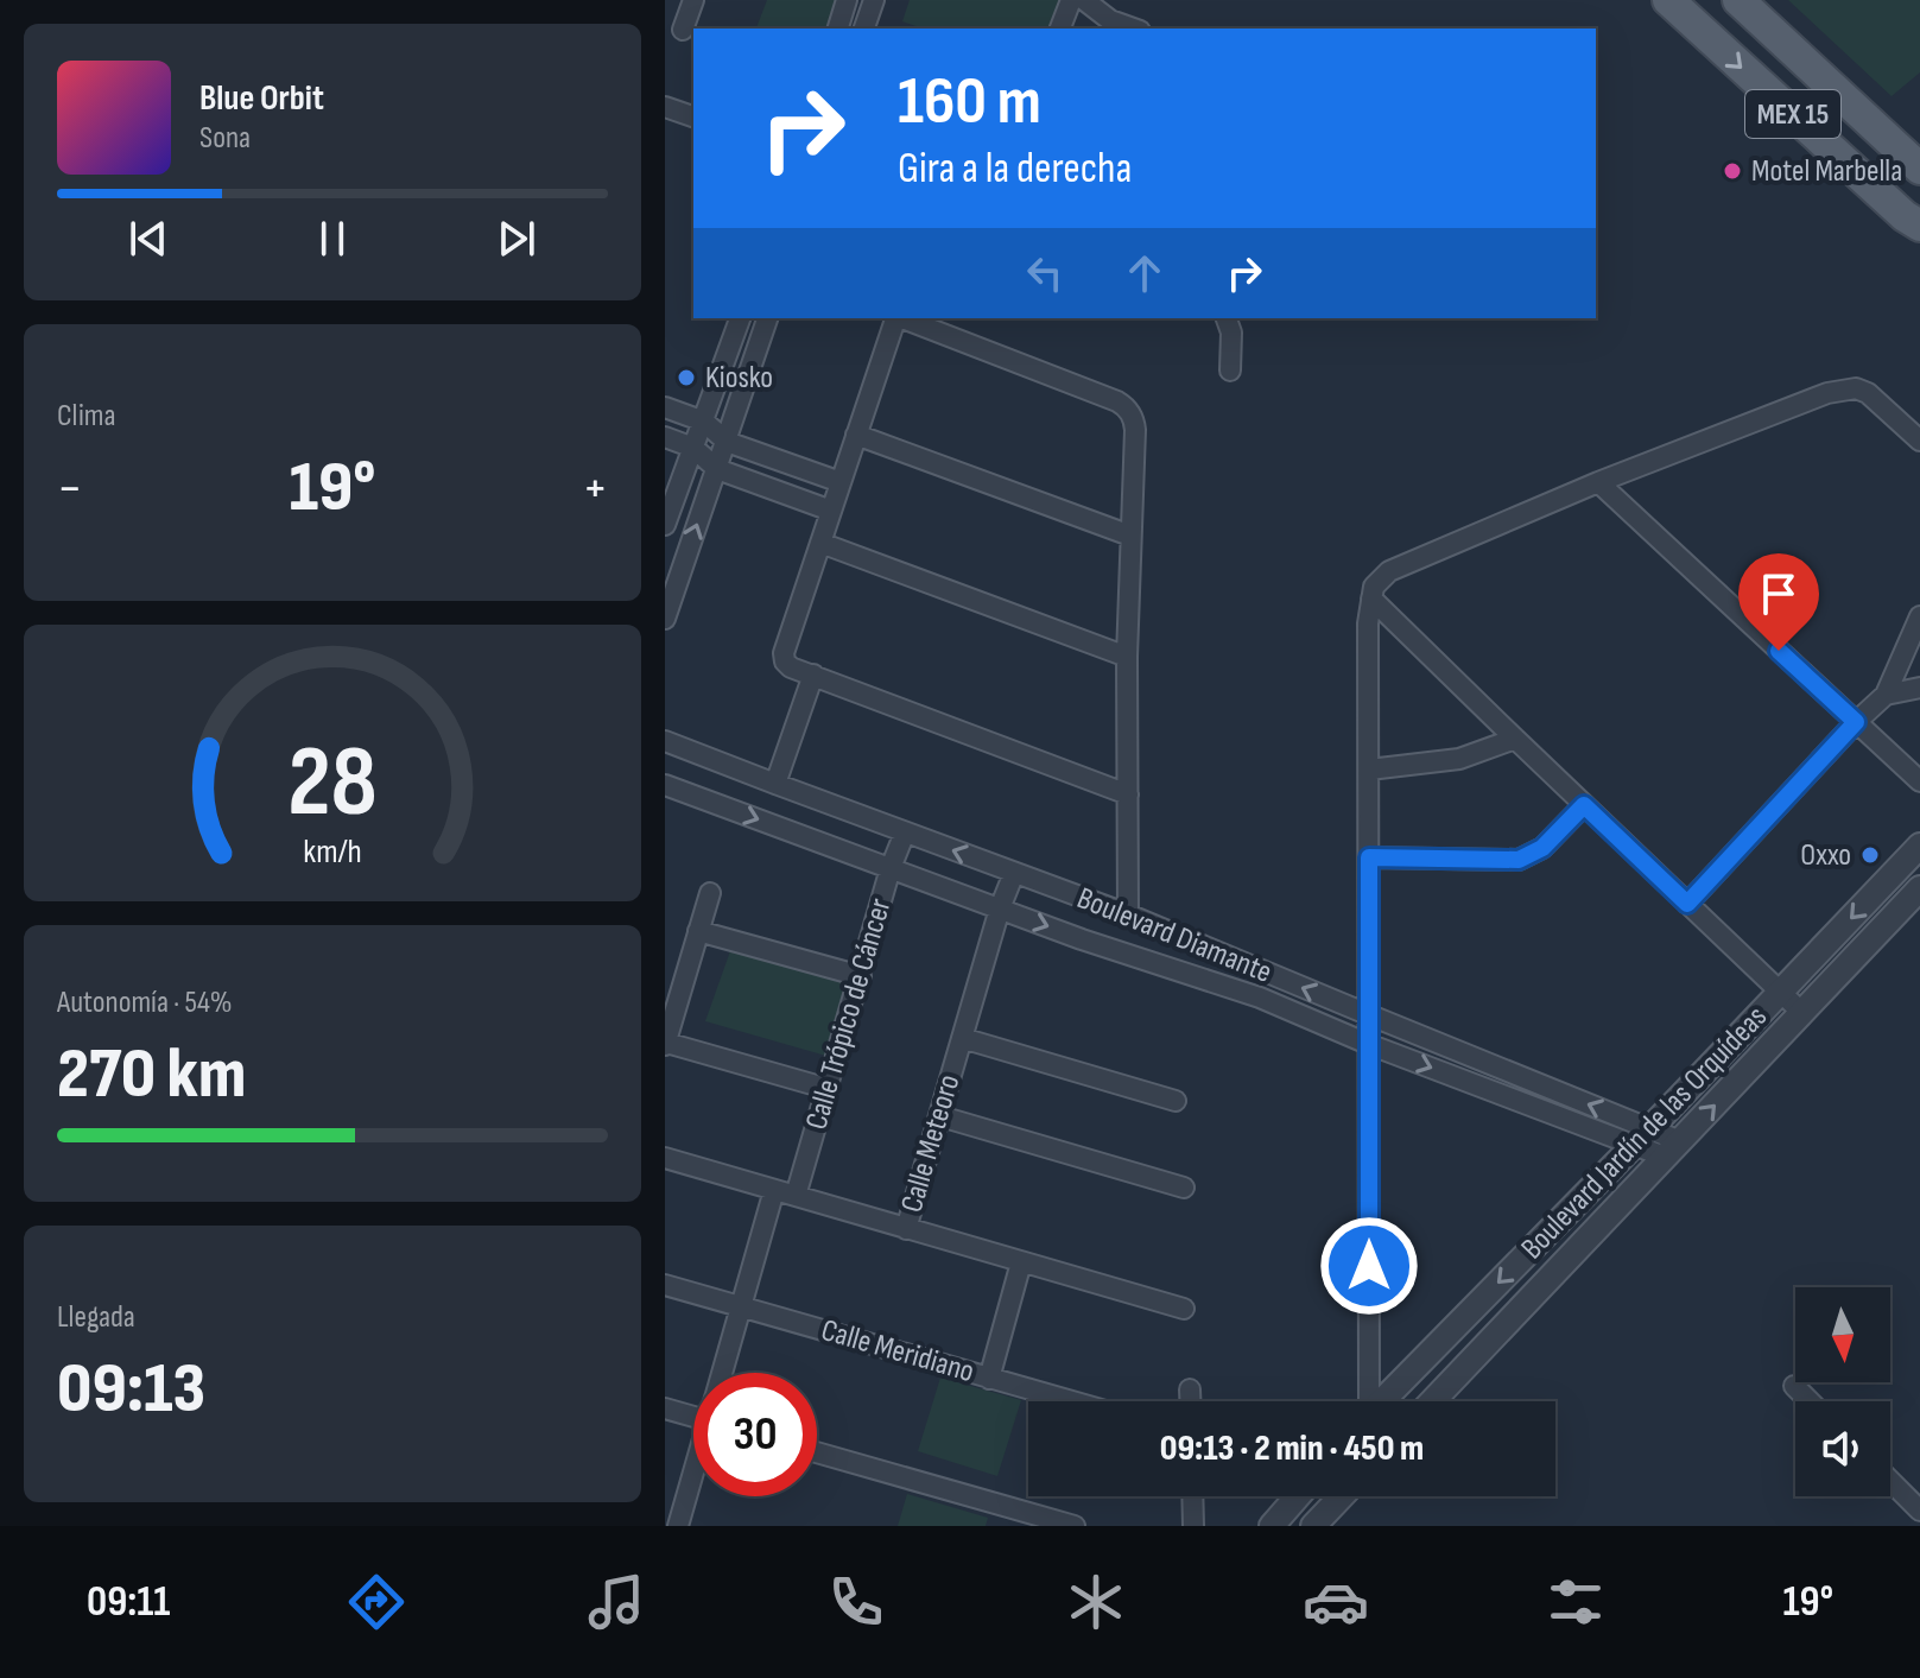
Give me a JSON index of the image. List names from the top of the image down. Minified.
{"streets":{"main road":["MEX 15"],"street":["Boulevard Diamante","Calle Trópico de Cáncer","Boulevard Jardín de las Orquídeas","Calle Meteoro","Calle Meridiano"]},"crossings":[["Boulevard Diamante","Calle Trópico de Cáncer"],["Boulevard Diamante","Boulevard Jardín de las Orquídeas"],["Boulevard Diamante","Calle Meteoro"],["Calle Trópico de Cáncer","Calle Meteoro"]],"places":["Motel Marbella","Kiosko","Oxxo"],"north":"bottom","page":{"turn":["160 m","Gira a la derecha"],"song":["Blue Orbit","Sona"],"tile":["Clima",["Autonomía · 54%","270 km"],["Llegada","09:13"]],"heat":["−","19°","+"],"limit":"30","trip":"09:13 · 2 min · 450 m","tabs":["09:11","19°"],"gauge":["28","km/h"]}}
